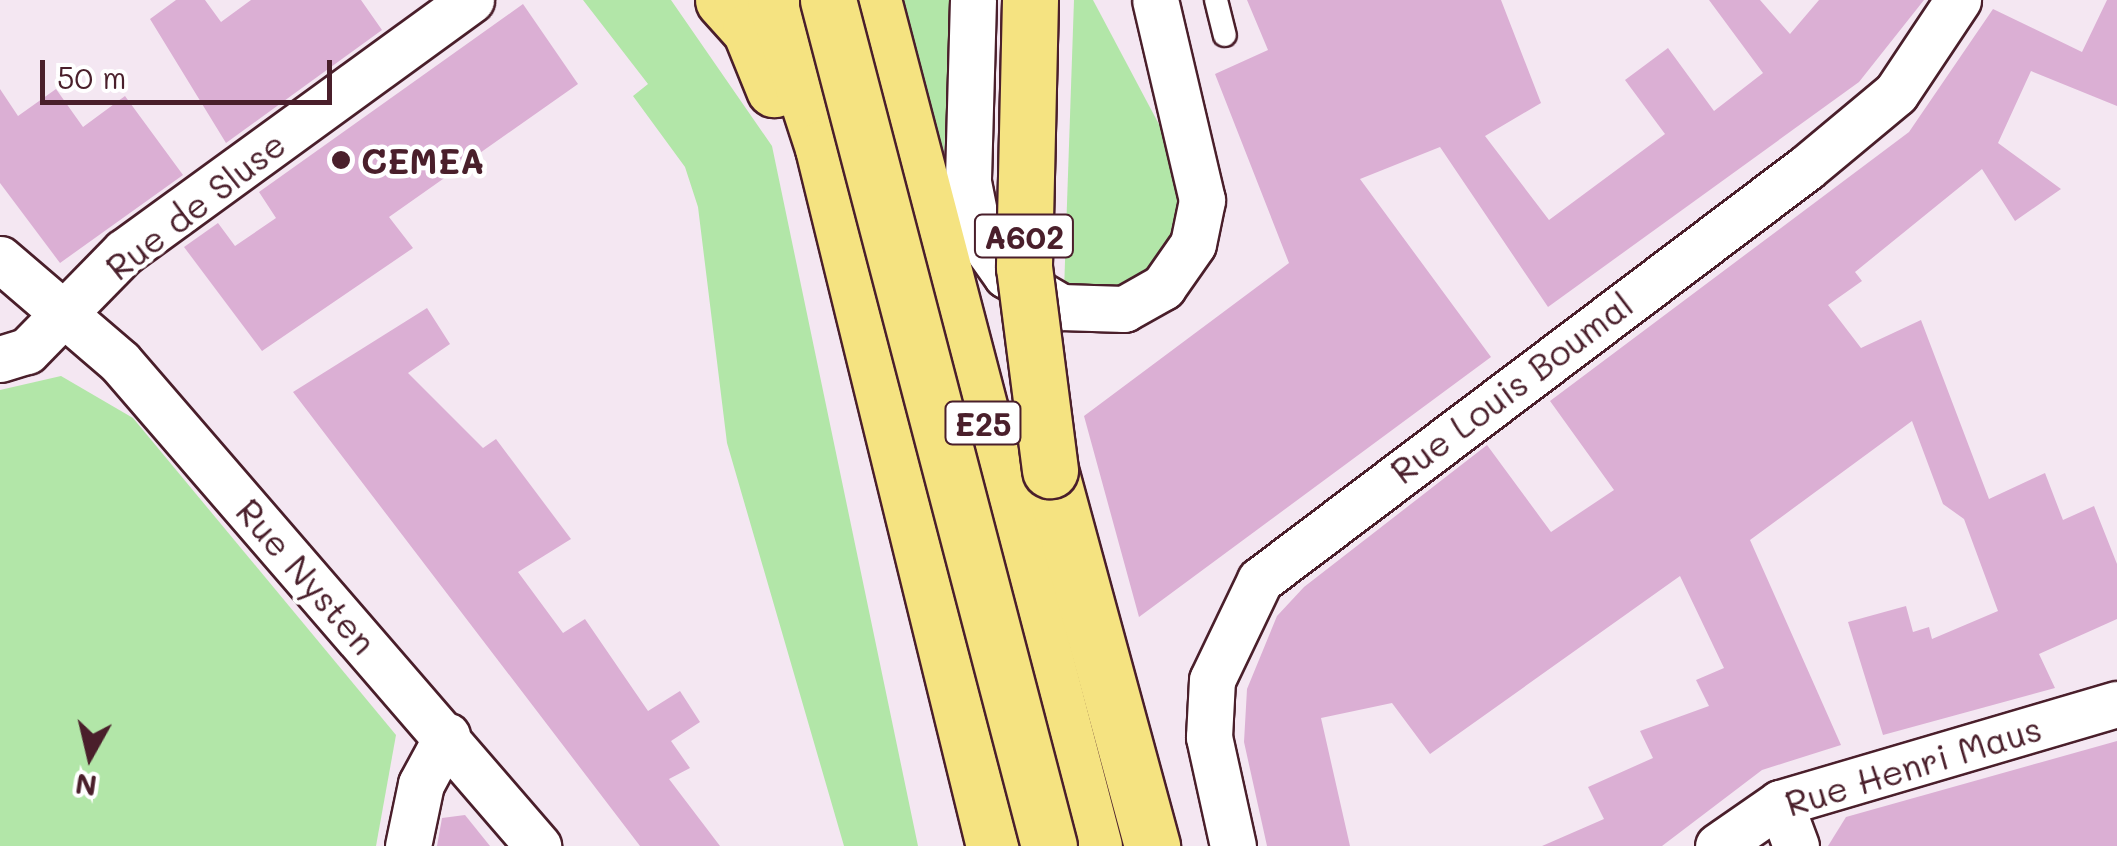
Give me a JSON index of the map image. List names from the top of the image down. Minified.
{"streets":{"highway":["A602","E25"],"street":["Rue de Sluse","Rue Louis Boumal","Rue Nysten","Rue Henri Maus"]},"crossings":[["Rue de Sluse","Rue Nysten"]],"places":["CEMEA"],"scale_bar":"50 m","north":"bottom"}
